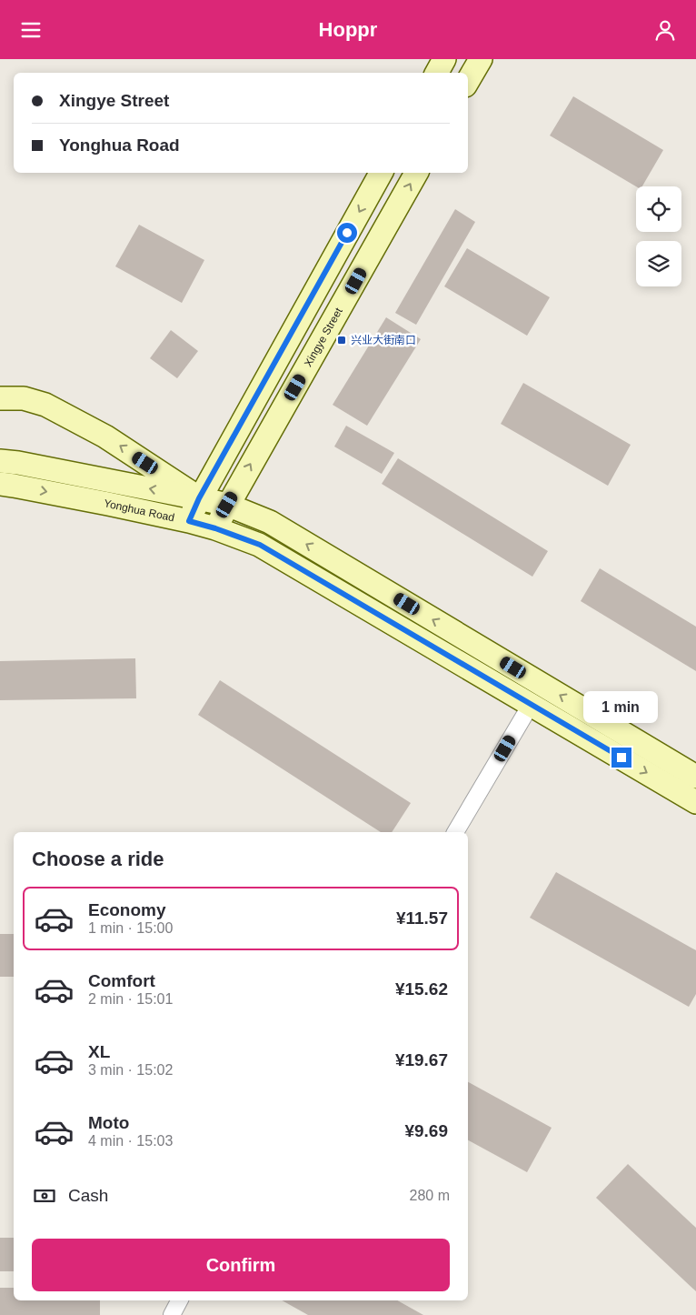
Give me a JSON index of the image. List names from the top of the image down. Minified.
{"streets":{"main road":["Xingye Street","Yonghua Road"]},"crossings":[["Xingye Street","Yonghua Road"]],"places":{"transit":["兴业大街南口"]},"page":{"header":"Hoppr","banner":["Xingye Street","Yonghua Road"],"bubble":"1 min","heading":"Choose a ride","list":[{"name":"Economy","note":"1 min · 15:00","value":"¥11.57"},{"name":"Comfort","note":"2 min · 15:01","value":"¥15.62"},{"name":"XL","note":"3 min · 15:02","value":"¥19.67"},{"name":"Moto","note":"4 min · 15:03","value":"¥9.69"}],"pay":["Cash","280 m"],"buttons":"Confirm"}}
